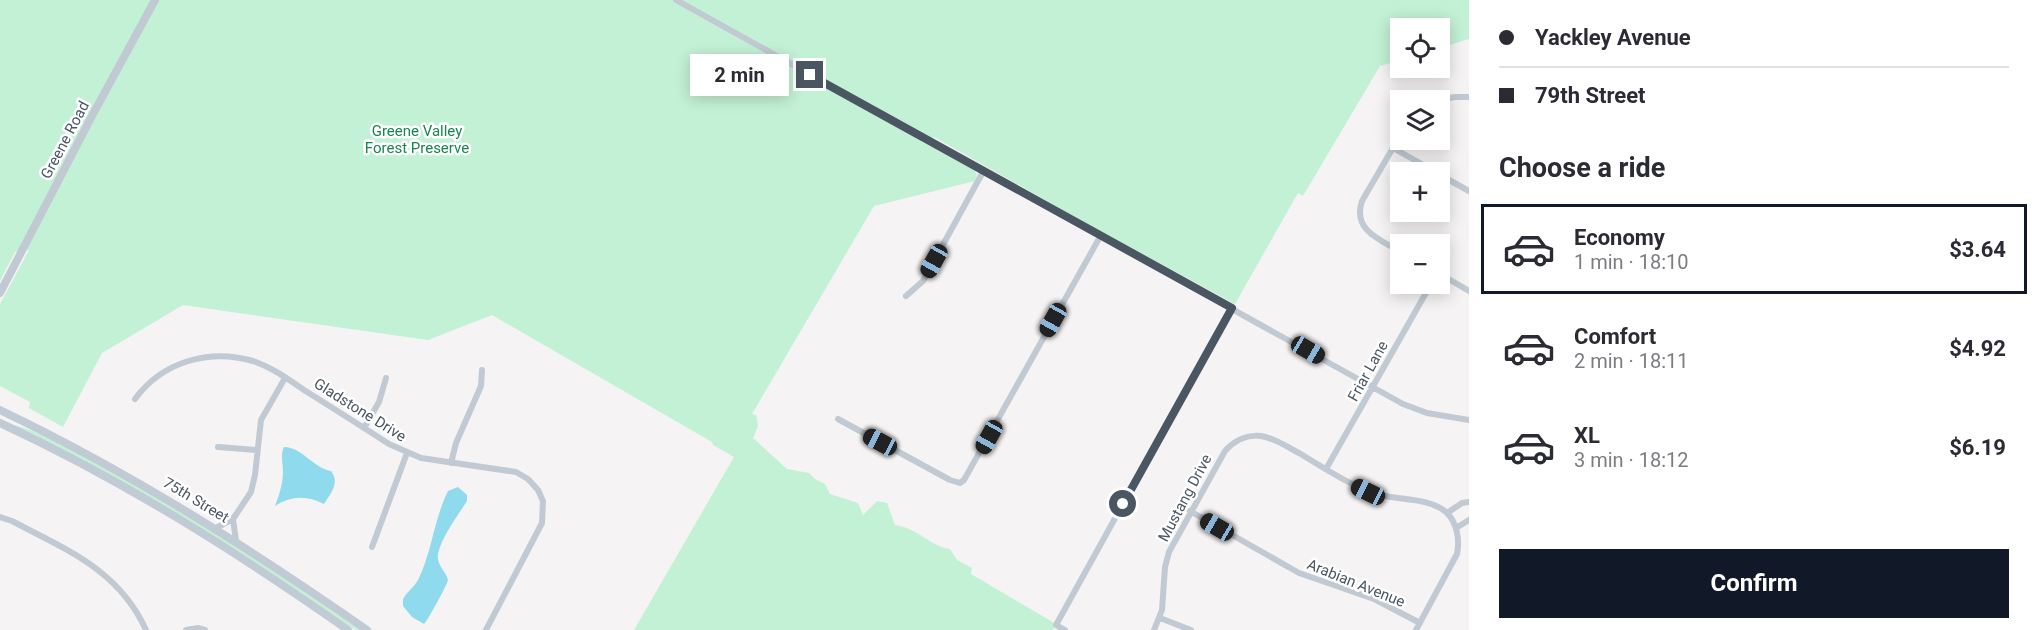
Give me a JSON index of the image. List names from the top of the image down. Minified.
{"streets":{"main road":["75th Street"],"street":["Greene Road","Friar Lane","Gladstone Drive","Mustang Drive","Arabian Avenue"]},"crossings":[["Friar Lane","Mustang Drive"],["Mustang Drive","Arabian Avenue"]],"parks":["Greene Valley Forest Preserve"],"page":{"banner":["Yackley Avenue","79th Street"],"map_buttons":["+","−"],"bubble":"2 min","heading":"Choose a ride","list":[{"name":"Economy","note":"1 min · 18:10","value":"$3.64"},{"name":"Comfort","note":"2 min · 18:11","value":"$4.92"},{"name":"XL","note":"3 min · 18:12","value":"$6.19"}],"buttons":"Confirm"}}
